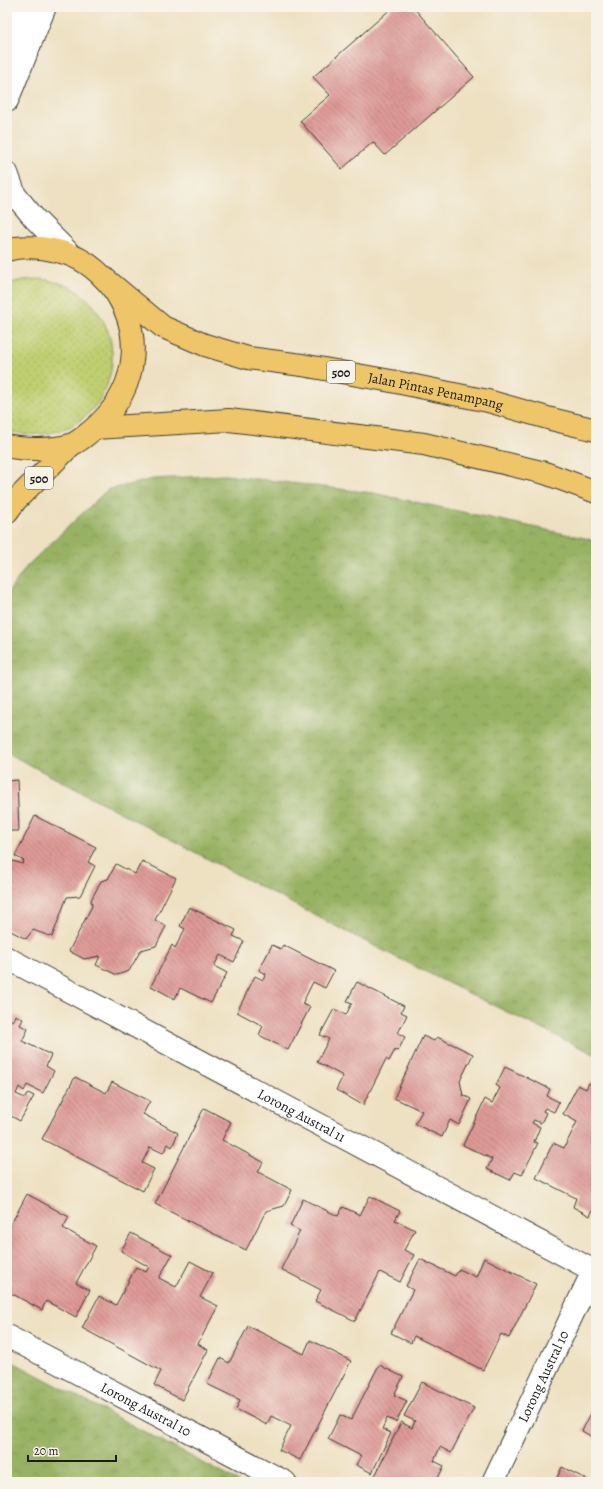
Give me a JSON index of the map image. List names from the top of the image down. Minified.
{"streets":{"main road":["500","Jalan Pintas Penampang"],"street":["Lorong Austral 11","Lorong Austral 10"]},"crossings":[["500","Jalan Pintas Penampang"],["Lorong Austral 11","Lorong Austral 10"]],"scale_bar":"20 m"}
